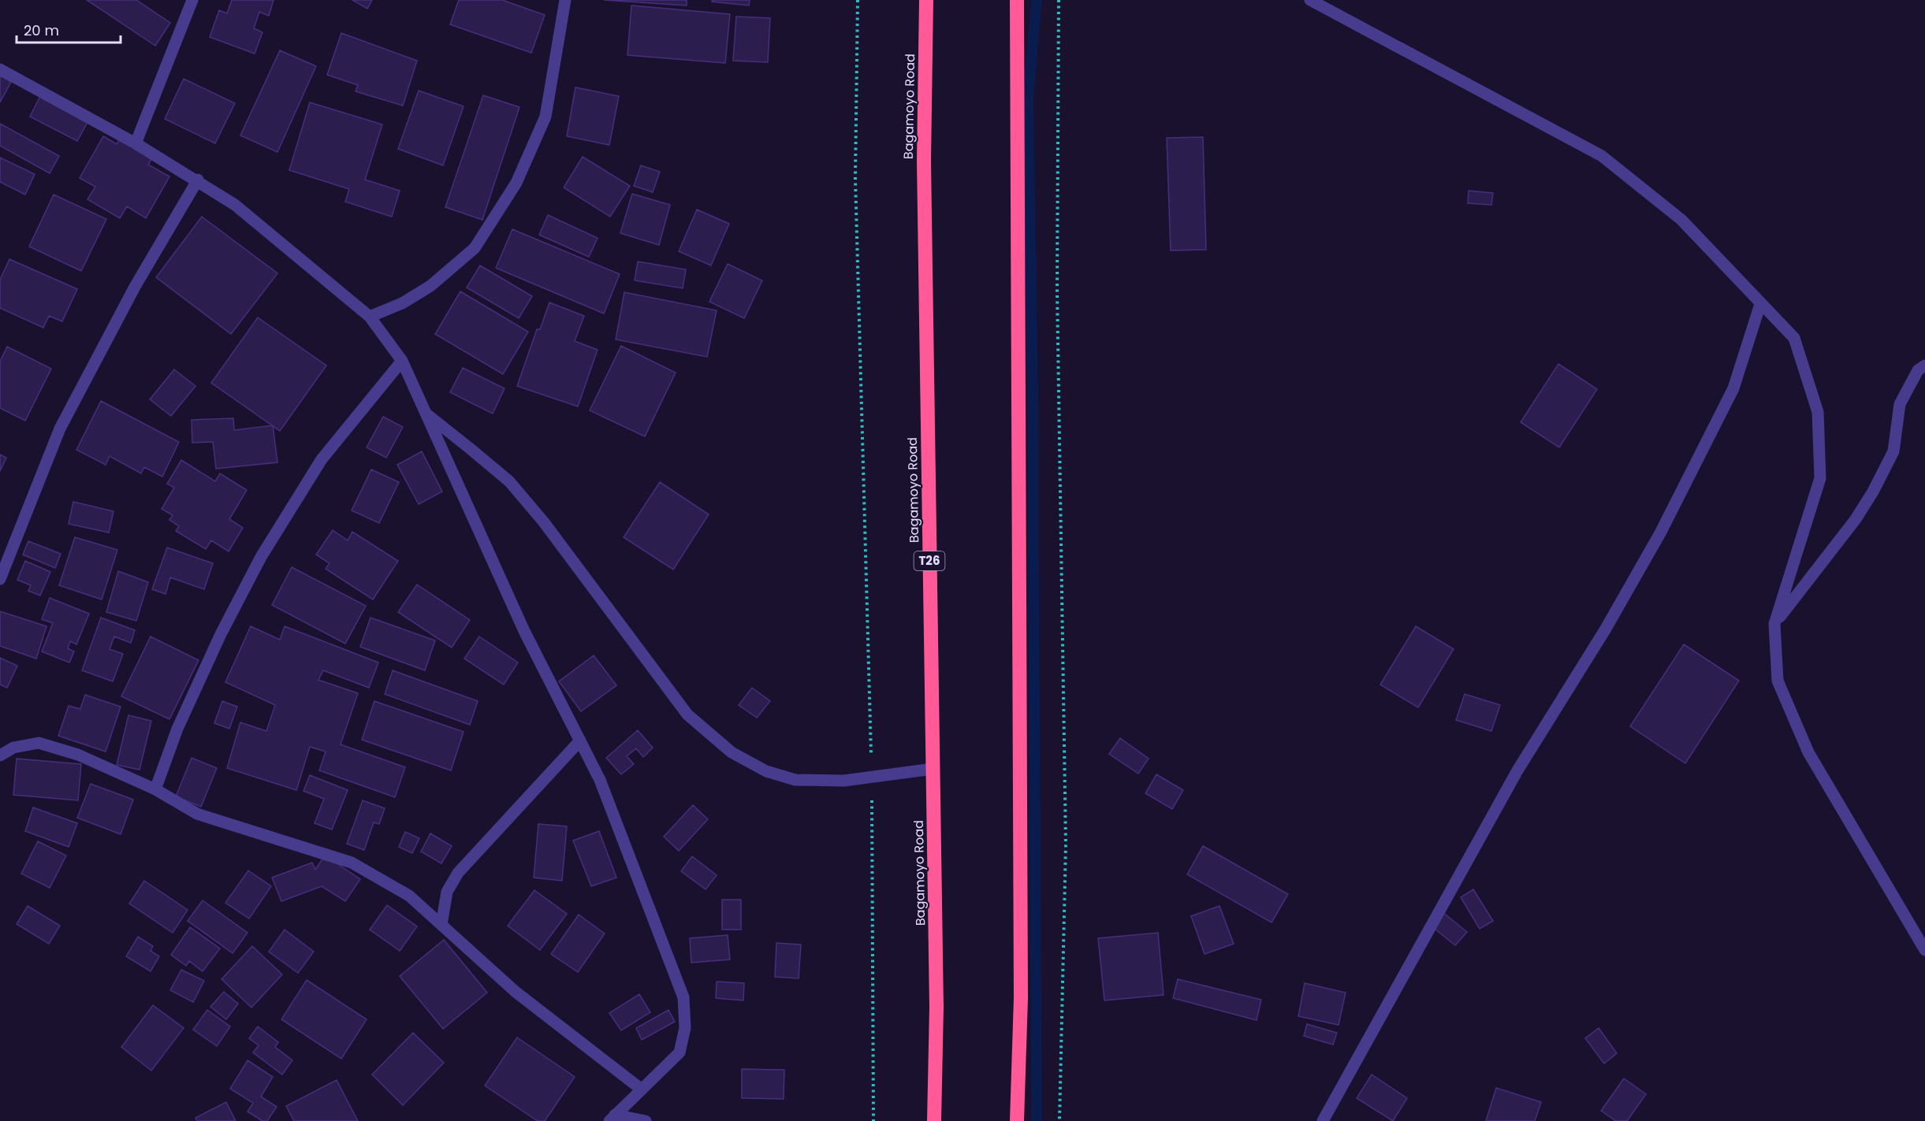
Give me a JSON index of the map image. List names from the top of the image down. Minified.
{"streets":{"highway":["Bagamoyo Road","T26"]},"scale_bar":"20 m"}
